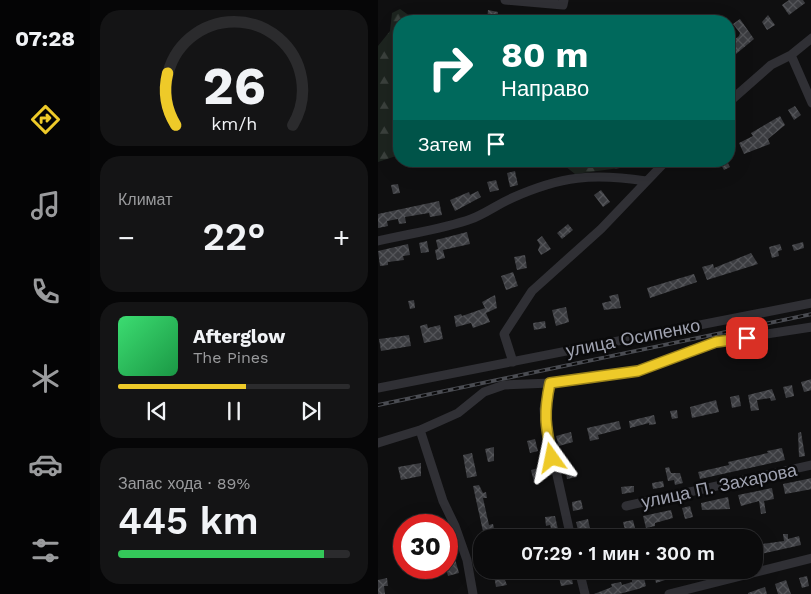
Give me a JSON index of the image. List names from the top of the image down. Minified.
{"streets":{"street":["улица Осипенко","улица П. Захарова"]},"page":{"tabs":"07:28","turn":["80 m","Направо"],"then":"Затем","tile":["Климат",["Запас хода · 89%","445 km"]],"heat":["−","22°","+"],"song":["Afterglow","The Pines"],"limit":"30","trip":"07:29 · 1 мин · 300 m","gauge":["26","km/h"]}}
